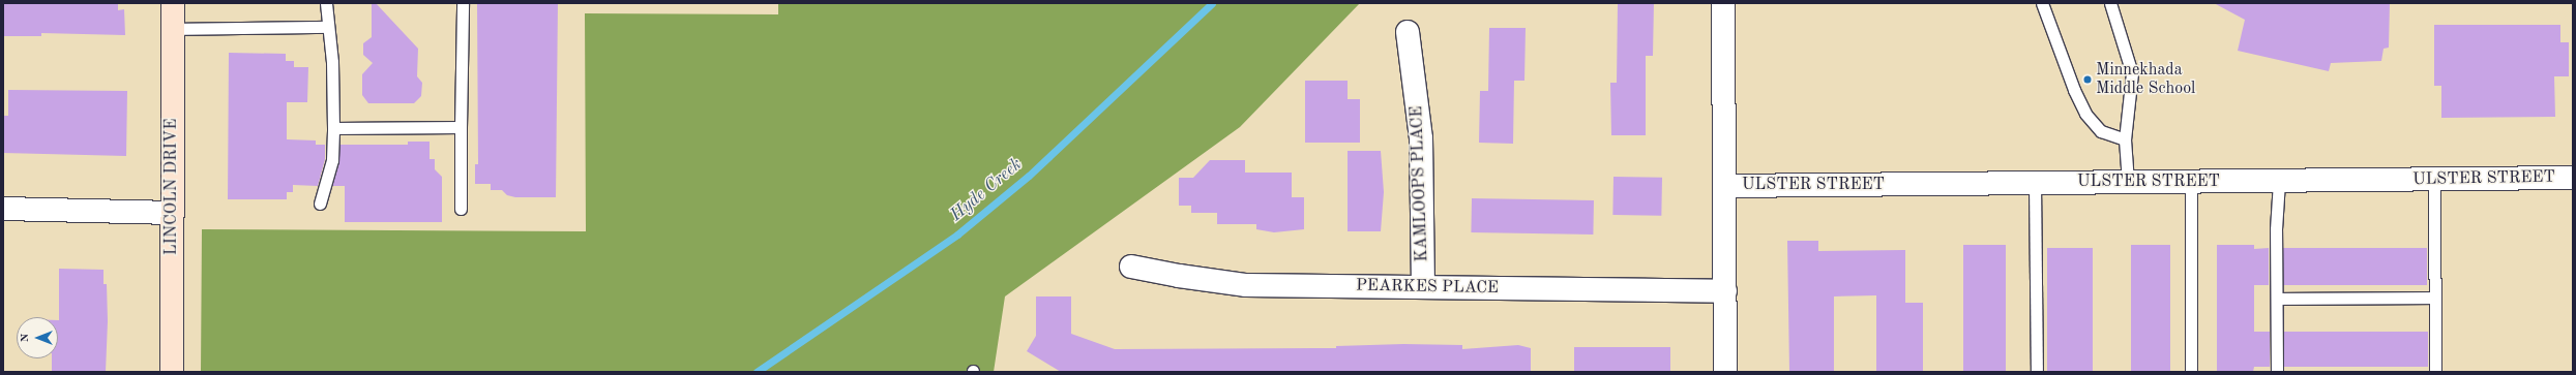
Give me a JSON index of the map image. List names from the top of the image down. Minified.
{"streets":{"street":["ULSTER STREET","KAMLOOPS PLACE","LINCOLN DRIVE","PEARKES PLACE"]},"crossings":[["KAMLOOPS PLACE","PEARKES PLACE"]],"water":["Hyde Creek"],"places":["Minnekhada Middle School"],"north":"left"}
